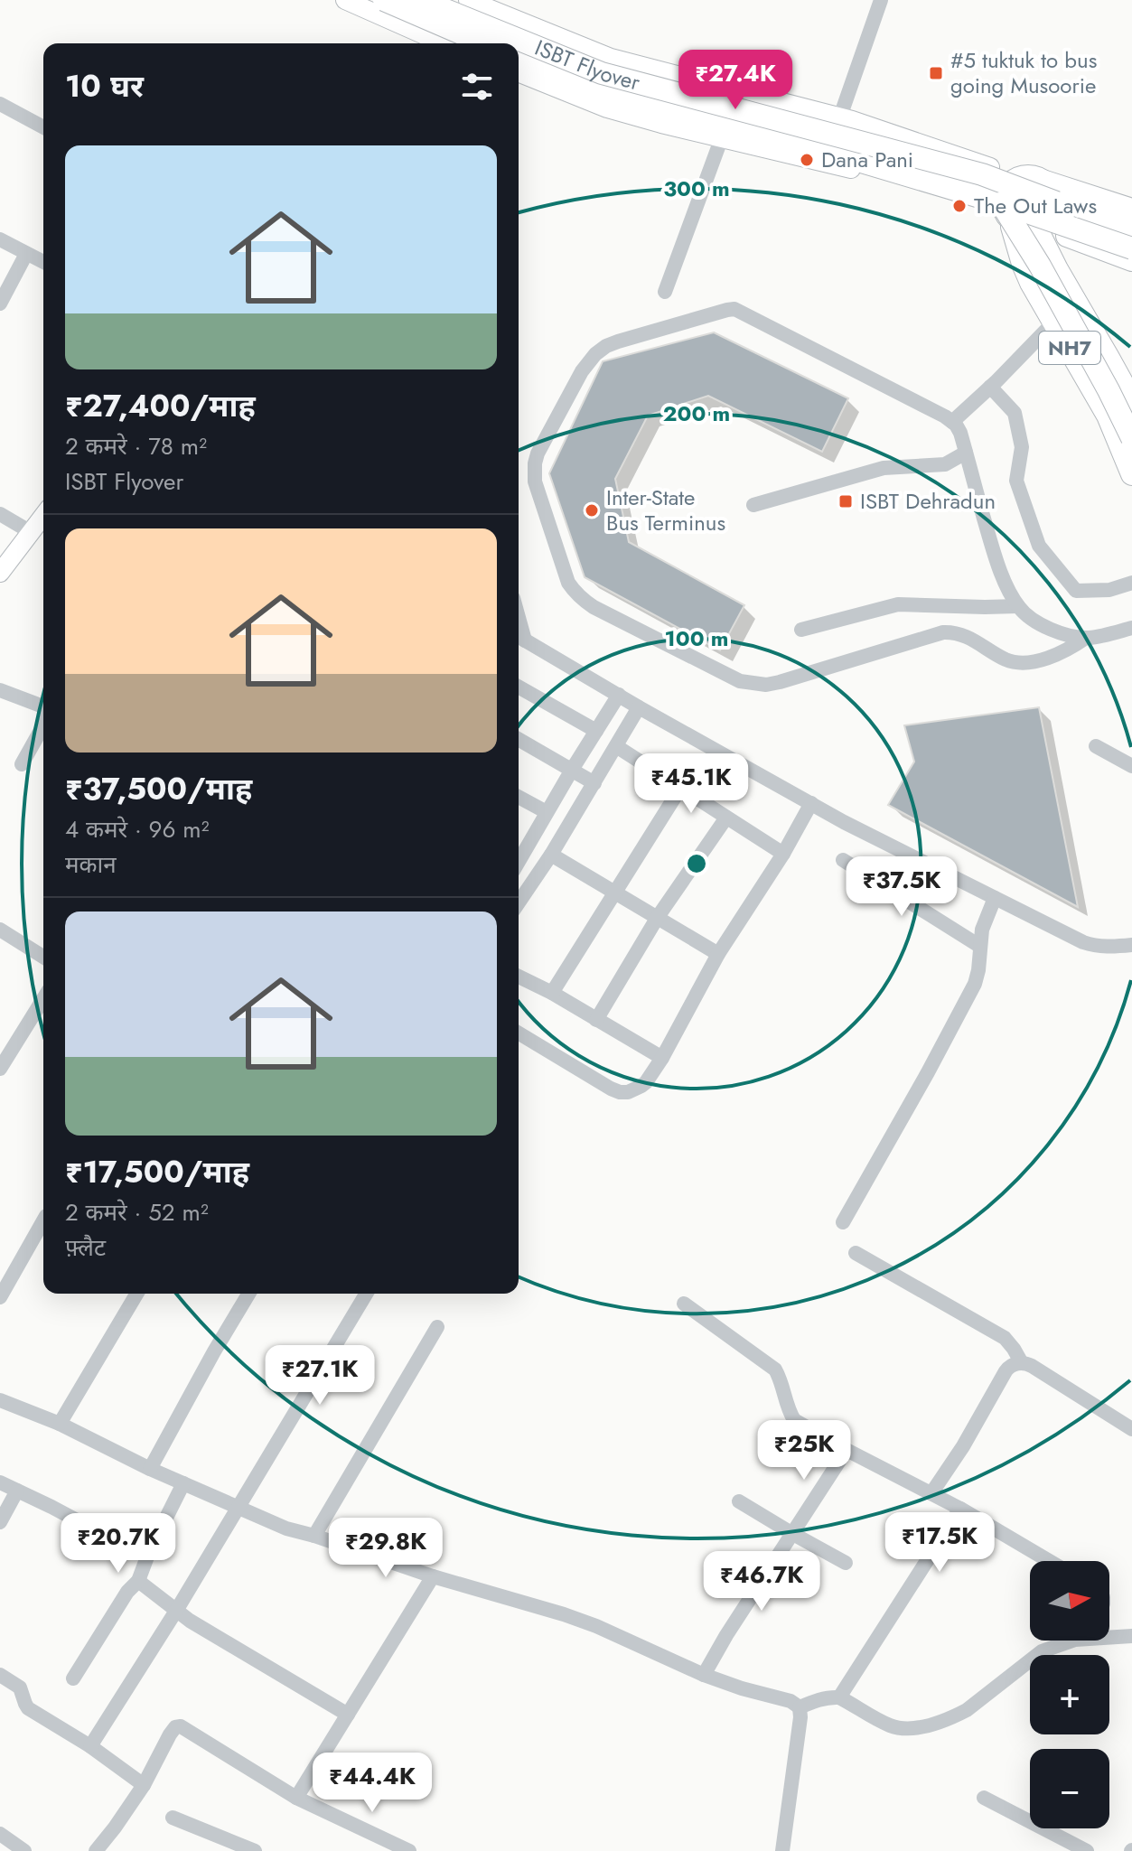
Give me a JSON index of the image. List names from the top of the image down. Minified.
{"streets":{"highway":["ISBT Flyover","NH7"]},"crossings":[["ISBT Flyover","NH7"]],"places":{"transit":["#5 tuktuk to bus going Musoorie","ISBT Dehradun"],"other":["Dana Pani","The Out Laws","Inter-State Bus Terminus"]},"north":"right","page":{"heading":"10 घर","price":["₹27.4K","₹45.1K","₹37.5K","₹27.1K","₹25K","₹17.5K","₹20.7K","₹29.8K","₹46.7K","₹44.4K"],"list":[{"name":"₹27,400/माह","note":"2 कमरे · 78 m² · ISBT Flyover"},{"name":"₹37,500/माह","note":"4 कमरे · 96 m² · मकान"},{"name":"₹17,500/माह","note":"2 कमरे · 52 m² · फ़्लैट"}],"map_buttons":["+","−"]},"rings":["300 m","200 m","100 m"]}
